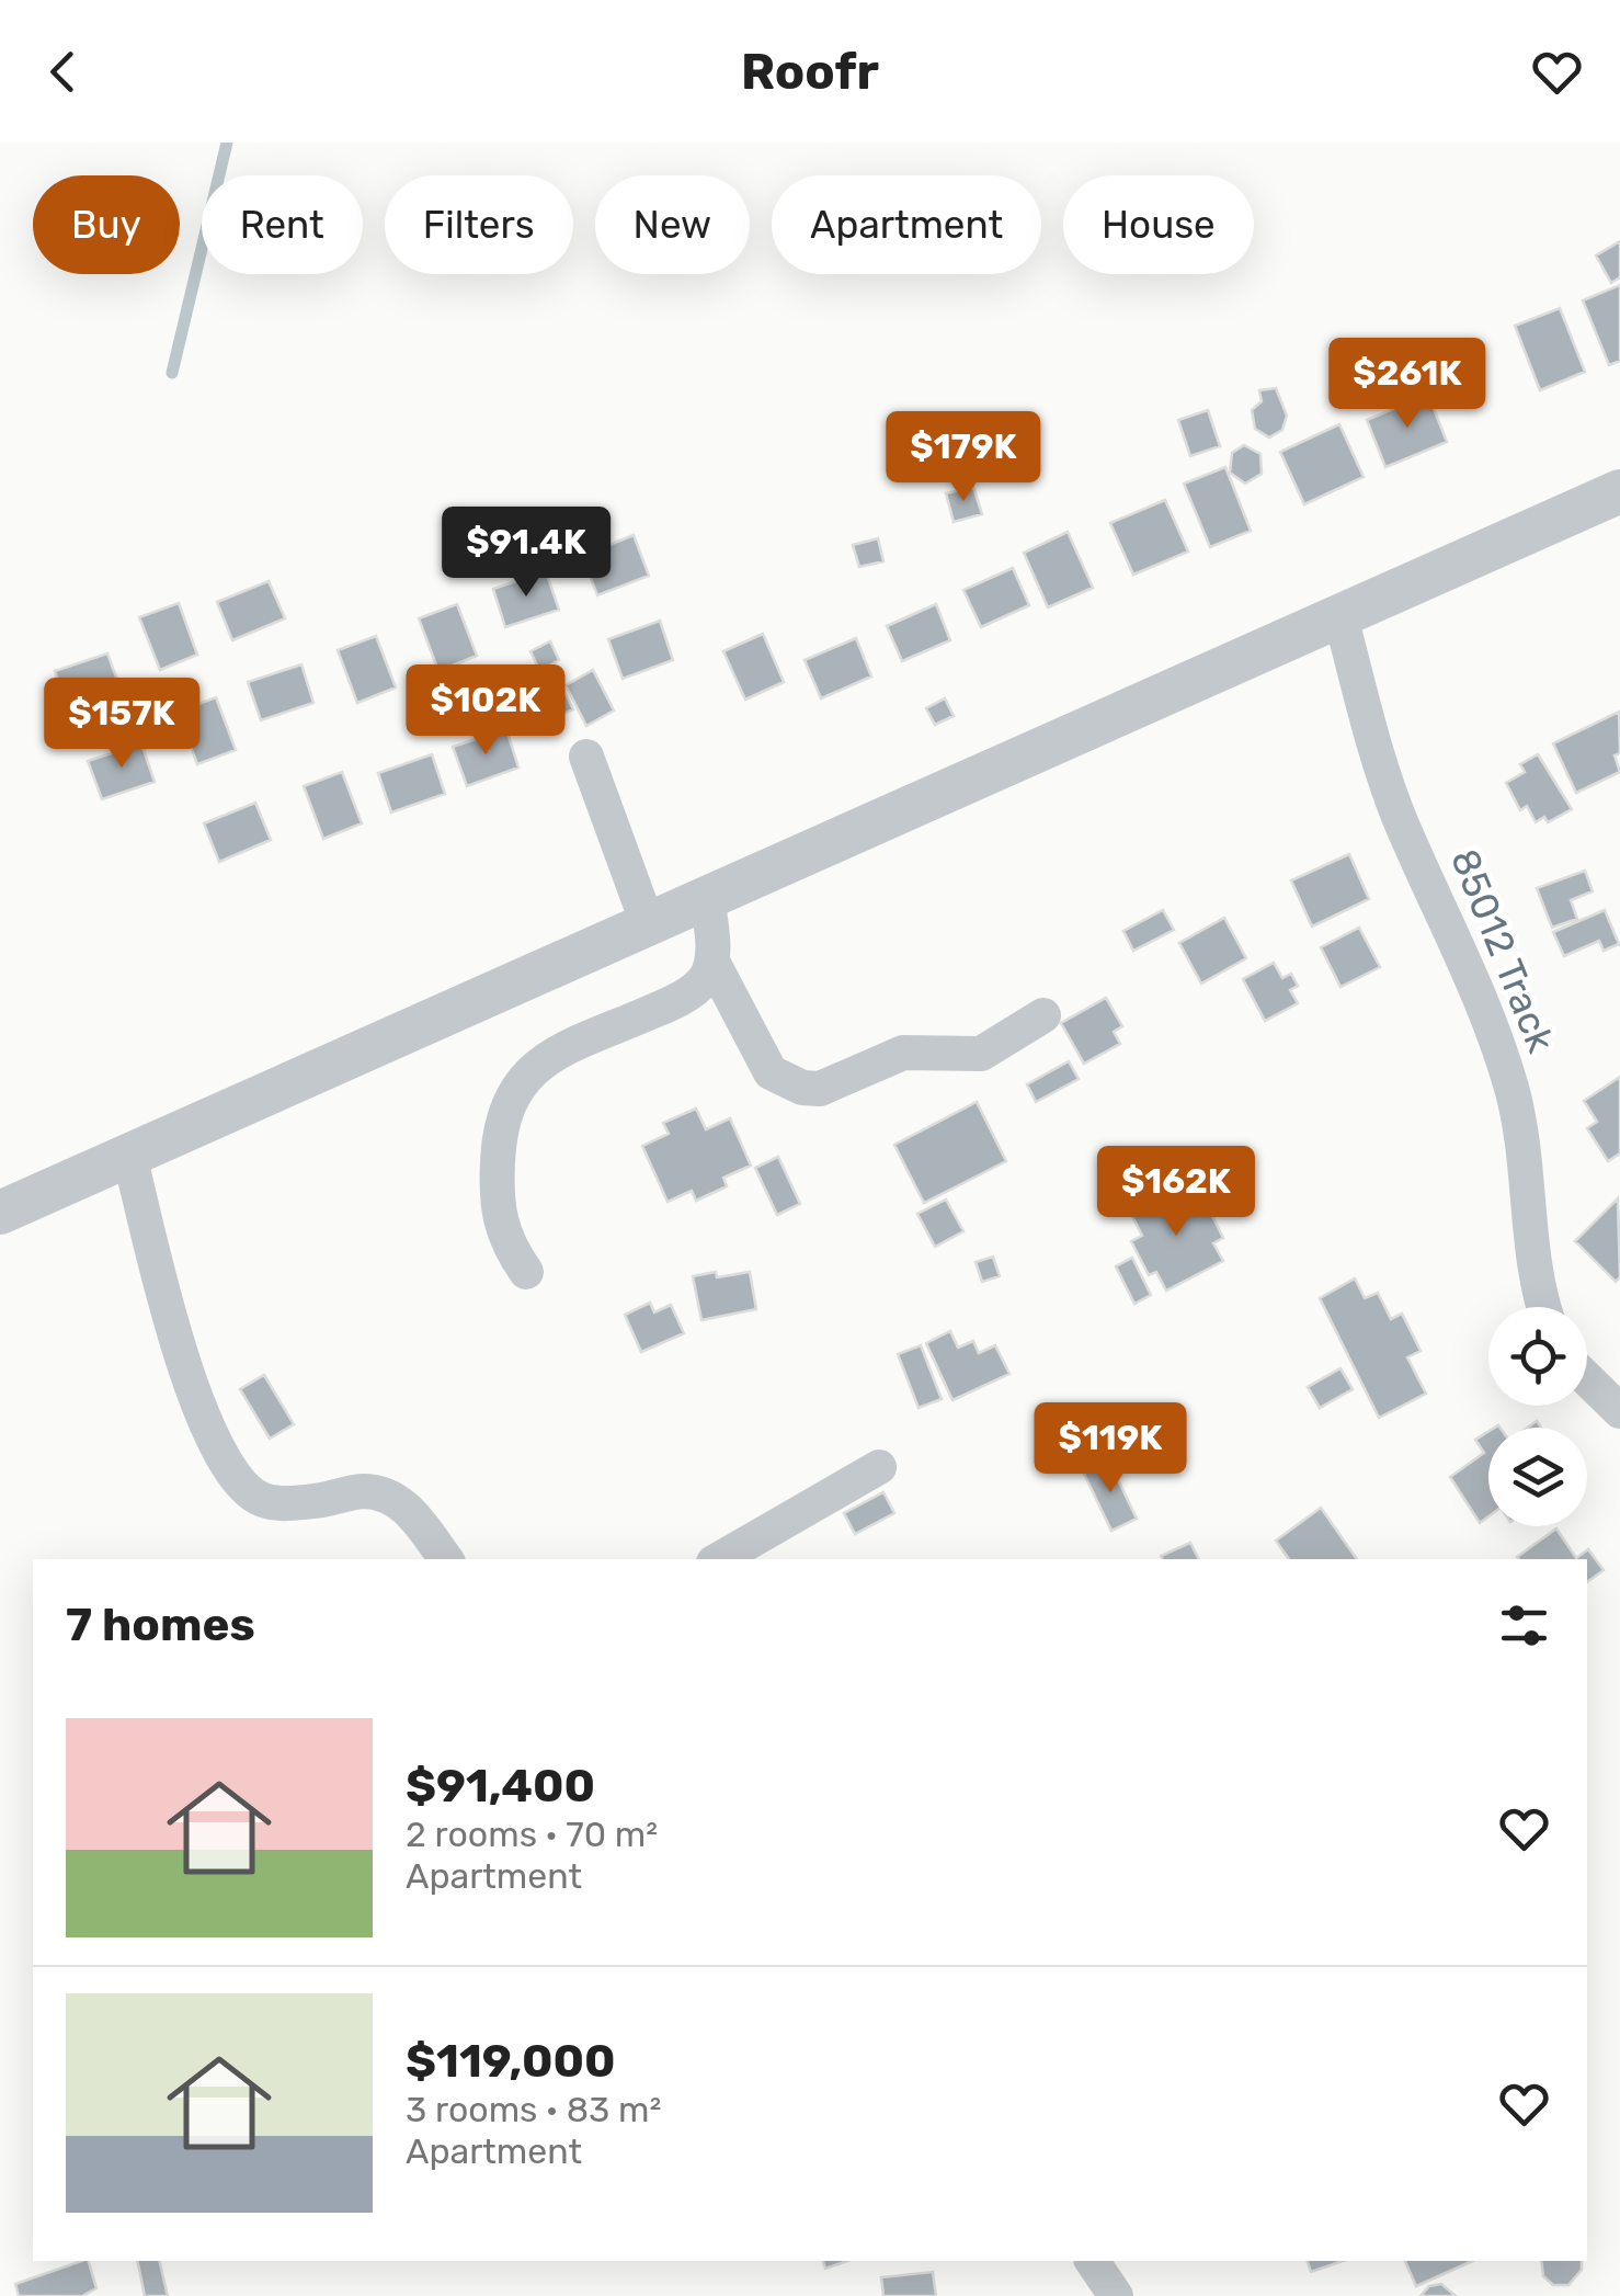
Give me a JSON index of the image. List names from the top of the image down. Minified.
{"streets":{"street":["85012 Track"]},"page":{"header":"Roofr","chip":["Buy","Rent","Filters","New","Apartment","House"],"price":["$261K","$179K","$91.4K","$102K","$157K","$162K","$119K"],"heading":"7 homes","list":[{"name":"$91,400","note":"2 rooms · 70 m² · Apartment"},{"name":"$119,000","note":"3 rooms · 83 m² · Apartment"}]}}
